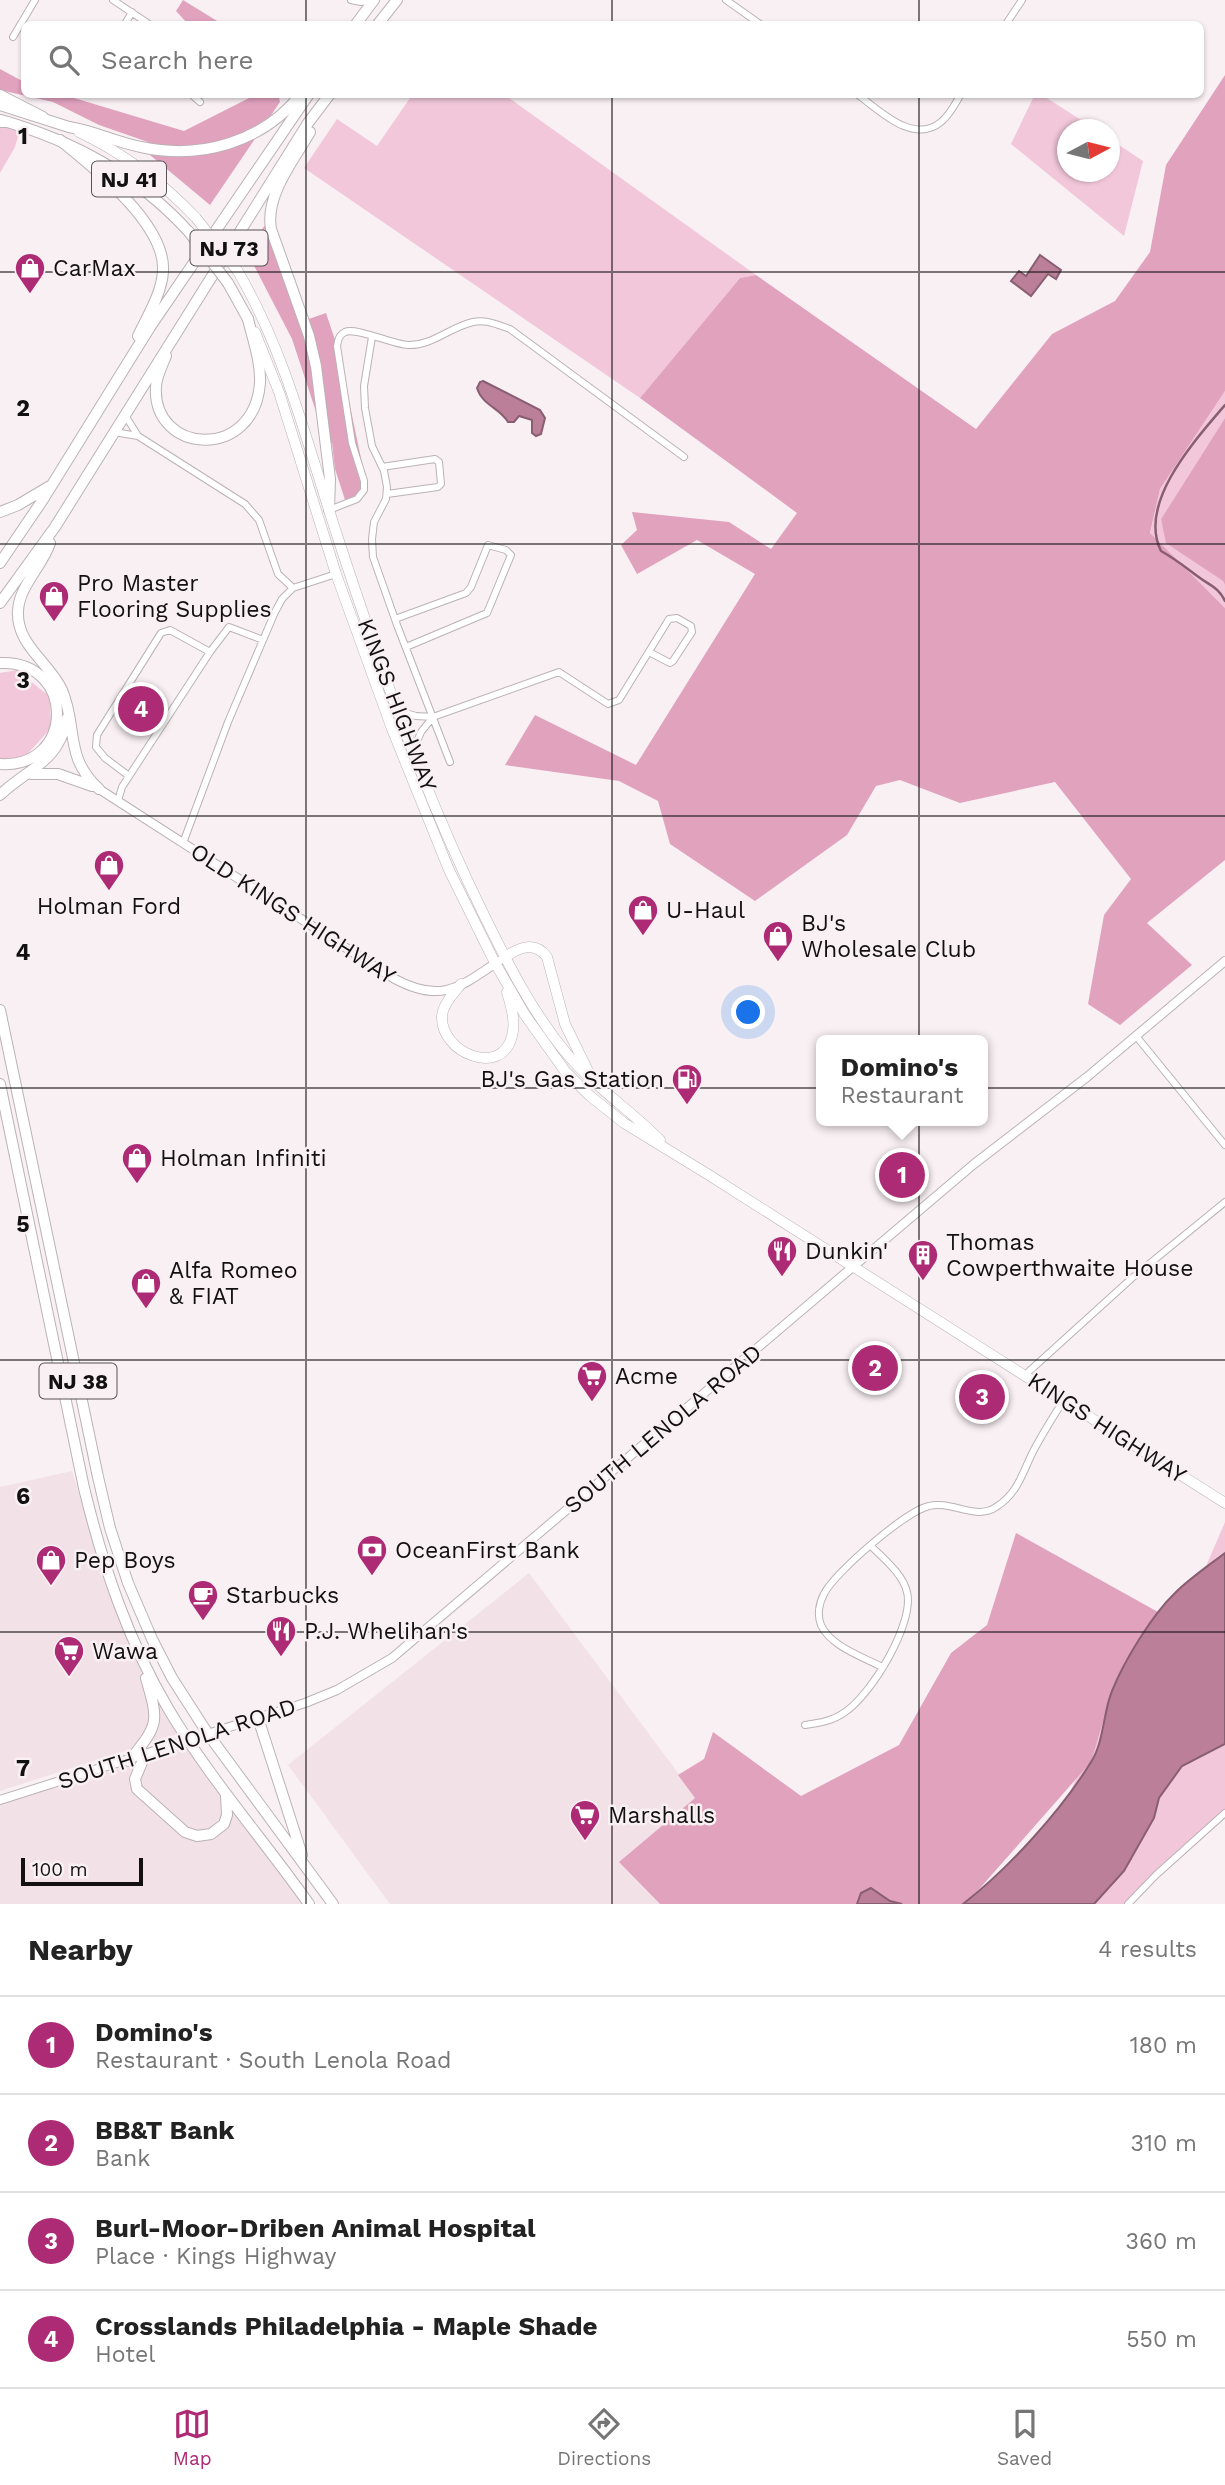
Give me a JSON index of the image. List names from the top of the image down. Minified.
{"streets":{"main road":["NJ 41","NJ 73","KINGS HIGHWAY","NJ 38"],"street":["OLD KINGS HIGHWAY","SOUTH LENOLA ROAD"]},"crossings":[["NJ 41","KINGS HIGHWAY"],["NJ 41","OLD KINGS HIGHWAY"],["KINGS HIGHWAY","OLD KINGS HIGHWAY"],["KINGS HIGHWAY","SOUTH LENOLA ROAD"],["NJ 38","SOUTH LENOLA ROAD"]],"places":{"shop":["CarMax","Pro Master Flooring Supplies","Holman Ford","U-Haul","BJ's Wholesale Club","Holman Infiniti","Alfa Romeo & FIAT","Pep Boys"],"fuel station":["BJ's Gas Station"],"restaurant":["Dunkin'","P.J. Whelihan's"],"building":["Thomas Cowperthwaite House"],"supermarket":["Acme","Wawa","Marshalls"],"bank":["OceanFirst Bank"],"cafe":["Starbucks"]},"scale_bar":"100 m","north":"right","page":{"search":"Search here","pins":["4","1","2","3"],"popup":["Domino's","Restaurant"],"scale":"100 m","heading":["Nearby","4 results"],"list":[{"mark":"1","name":"Domino's","note":"Restaurant · South Lenola Road","value":"180 m"},{"mark":"2","name":"BB&T Bank","note":"Bank","value":"310 m"},{"mark":"3","name":"Burl-Moor-Driben Animal Hospital","note":"Place · Kings Highway","value":"360 m"},{"mark":"4","name":"Crosslands Philadelphia - Maple Shade","note":"Hotel","value":"550 m"}],"nav":["Map","Directions","Saved"]},"grid":{"rows":["1","2","3","4","5","6","7"]}}
